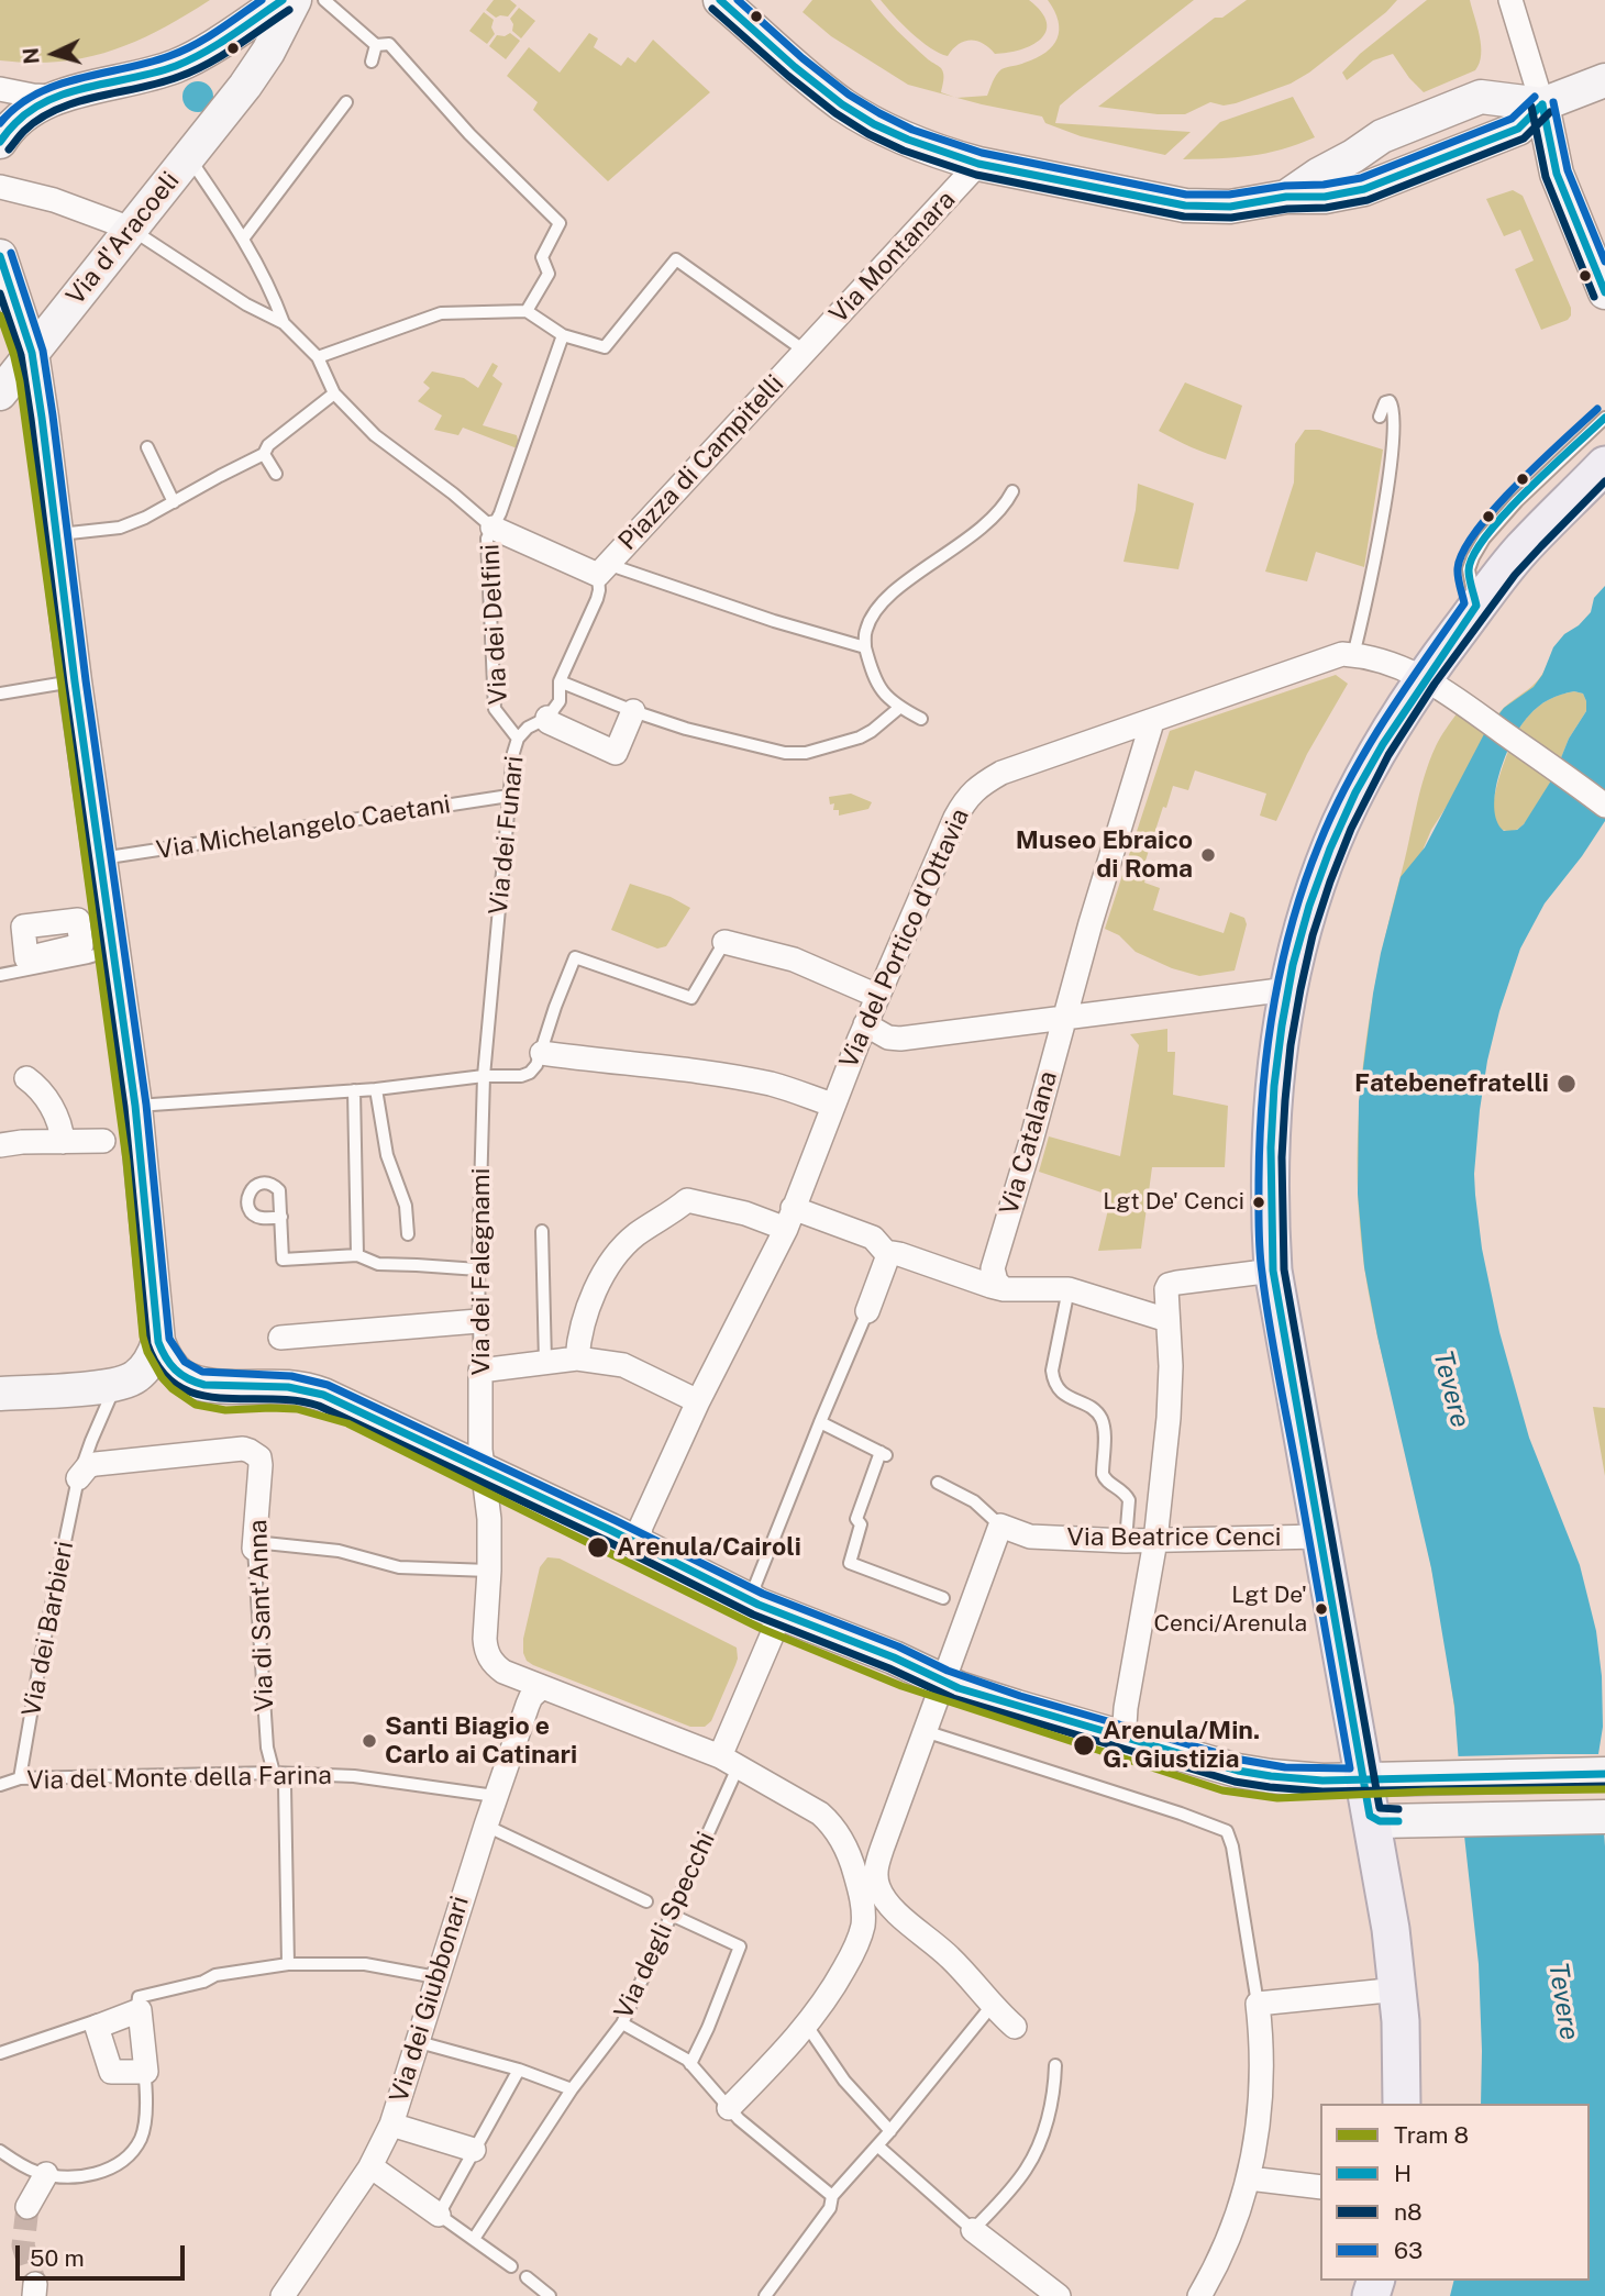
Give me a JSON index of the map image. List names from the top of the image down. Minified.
{"streets":{"street":["Via d'Aracoeli","Via Montanara","Piazza di Campitelli","Via del Portico d'Ottavia","Via Catalana","Via dei Falegnami","Via Beatrice Cenci","Via di Sant'Anna","Via dei Giubbonari"],"lane":["Via dei Delfini","Via Michelangelo Caetani","Via dei Funari","Via dei Barbieri","Via del Monte della Farina","Via degli Specchi"]},"crossings":[["Via Montanara","Piazza di Campitelli"],["Via dei Delfini","Via dei Funari"],["Via Michelangelo Caetani","Via dei Funari"],["Via dei Funari","Via dei Falegnami"],["Via del Portico d'Ottavia","Via Catalana"],["Via dei Falegnami","Via dei Giubbonari"],["Via di Sant'Anna","Via dei Barbieri"],["Via di Sant'Anna","Via del Monte della Farina"],["Via dei Barbieri","Via del Monte della Farina"],["Via del Monte della Farina","Via dei Giubbonari"]],"water":["Tevere"],"places":["Museo Ebraico di Roma","Fatebenefratelli","Lgt De' Cenci","Arenula/Cairoli","Lgt De' Cenci/Arenula","Santi Biagio e Carlo ai Catinari","Arenula/Min. G. Giustizia"],"lines":["transit line H","transit line 63","transit line n8","tram line 8"],"legend":["Tram 8","H","n8","63"],"scale_bar":"50 m","north":"left"}
